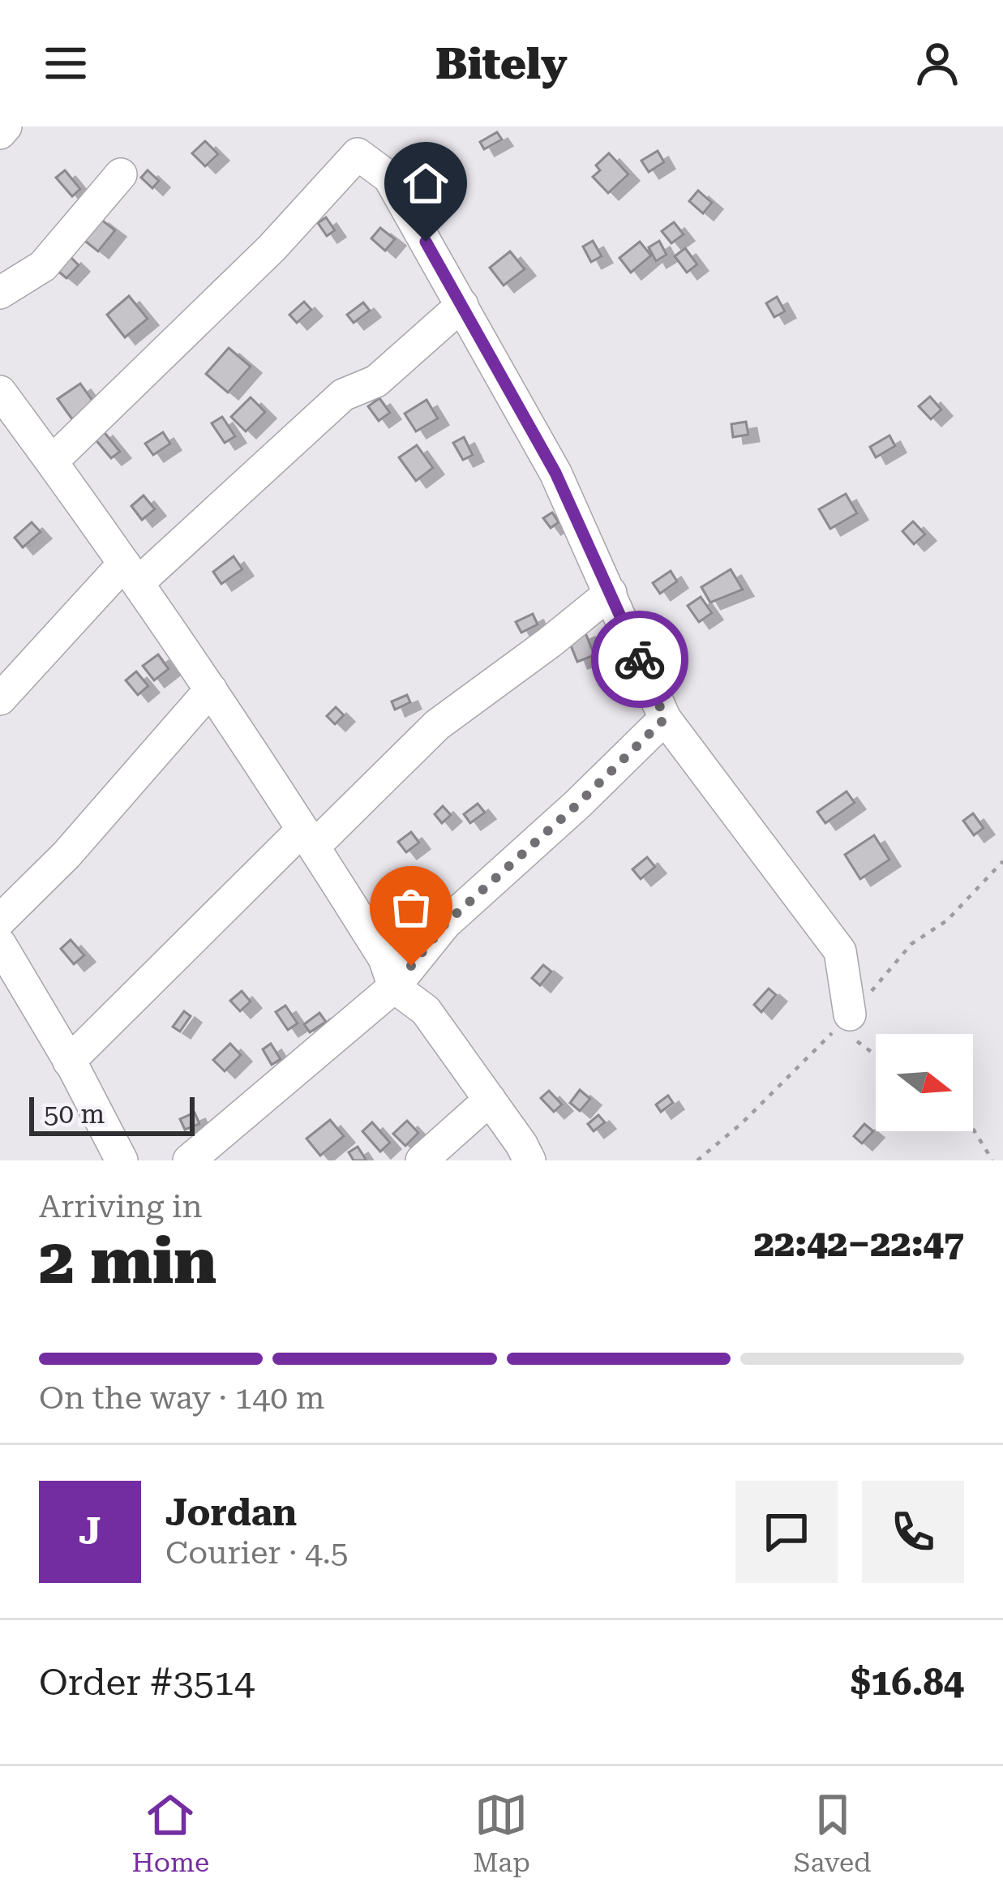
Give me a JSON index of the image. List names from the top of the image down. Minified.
{"scale_bar":"50 m","north":"right","page":{"header":"Bitely","scale":"50 m","heading":["2 min","Arriving in","22:42–22:47"],"panel":["Jordan","Courier · 4.5","Order #3514","$16.84"],"bar":"On the way · 140 m","round":"J","tabs":["Home","Map","Saved"]}}
